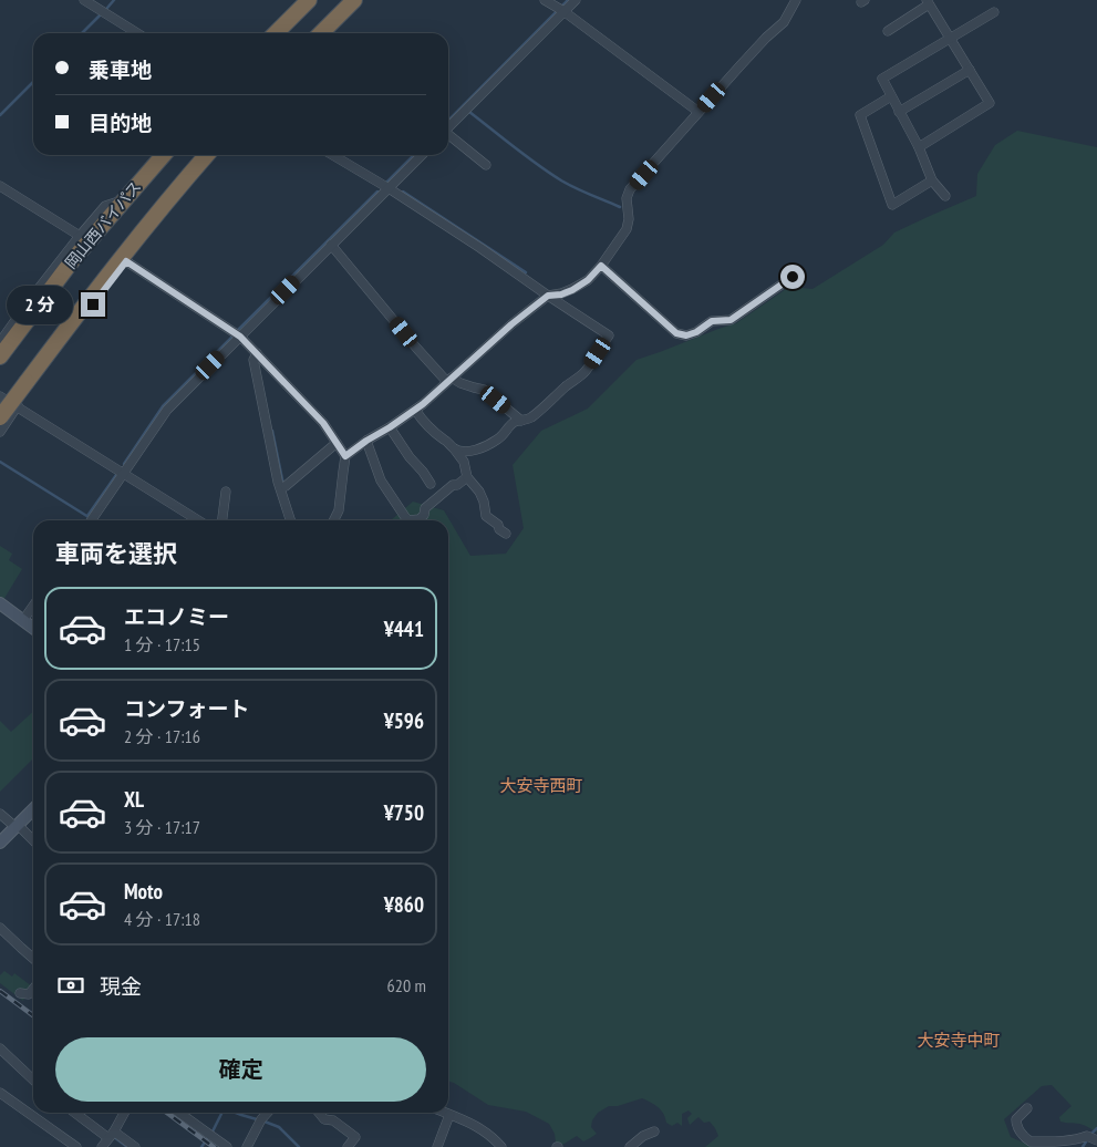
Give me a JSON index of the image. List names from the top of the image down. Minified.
{"streets":{"highway":["岡山西バイパス"]},"districts":["大安寺西町","大安寺中町"],"page":{"banner":["乗車地","目的地"],"bubble":"2 分","heading":"車両を選択","list":[{"name":"エコノミー","note":"1 分 · 17:15","value":"¥441"},{"name":"コンフォート","note":"2 分 · 17:16","value":"¥596"},{"name":"XL","note":"3 分 · 17:17","value":"¥750"},{"name":"Moto","note":"4 分 · 17:18","value":"¥860"}],"pay":["現金","620 m"],"buttons":"確定"}}
